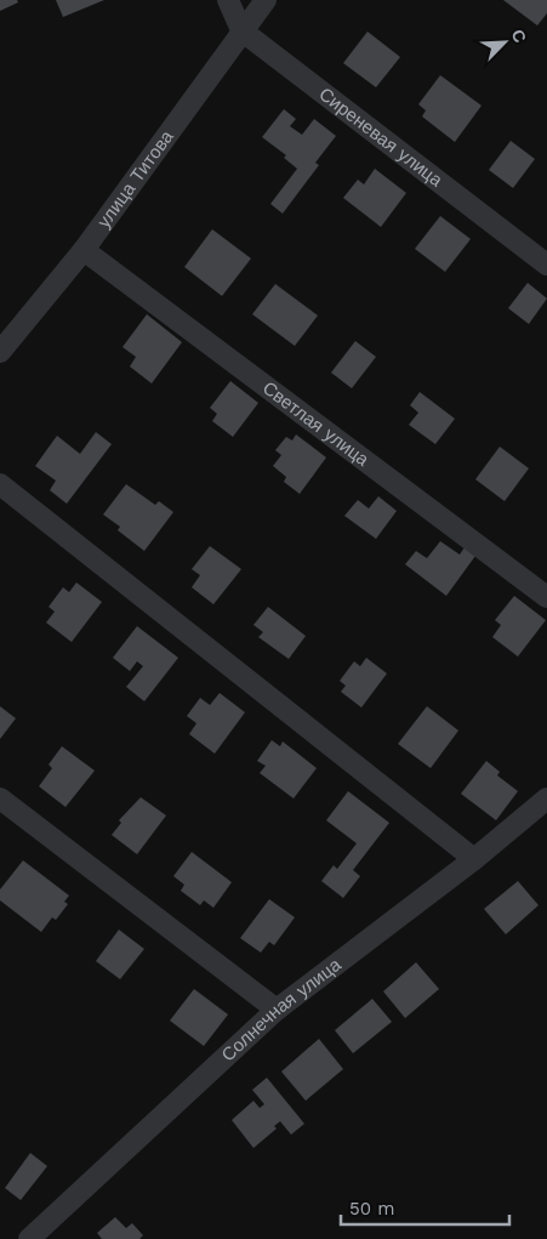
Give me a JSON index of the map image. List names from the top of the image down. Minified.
{"streets":{"street":["Сиреневая улица","улица Титова","Светлая улица","Солнечная улица"]},"crossings":[["Сиреневая улица","улица Титова"],["улица Титова","Светлая улица"]],"scale_bar":"50 m","north":"top right"}
